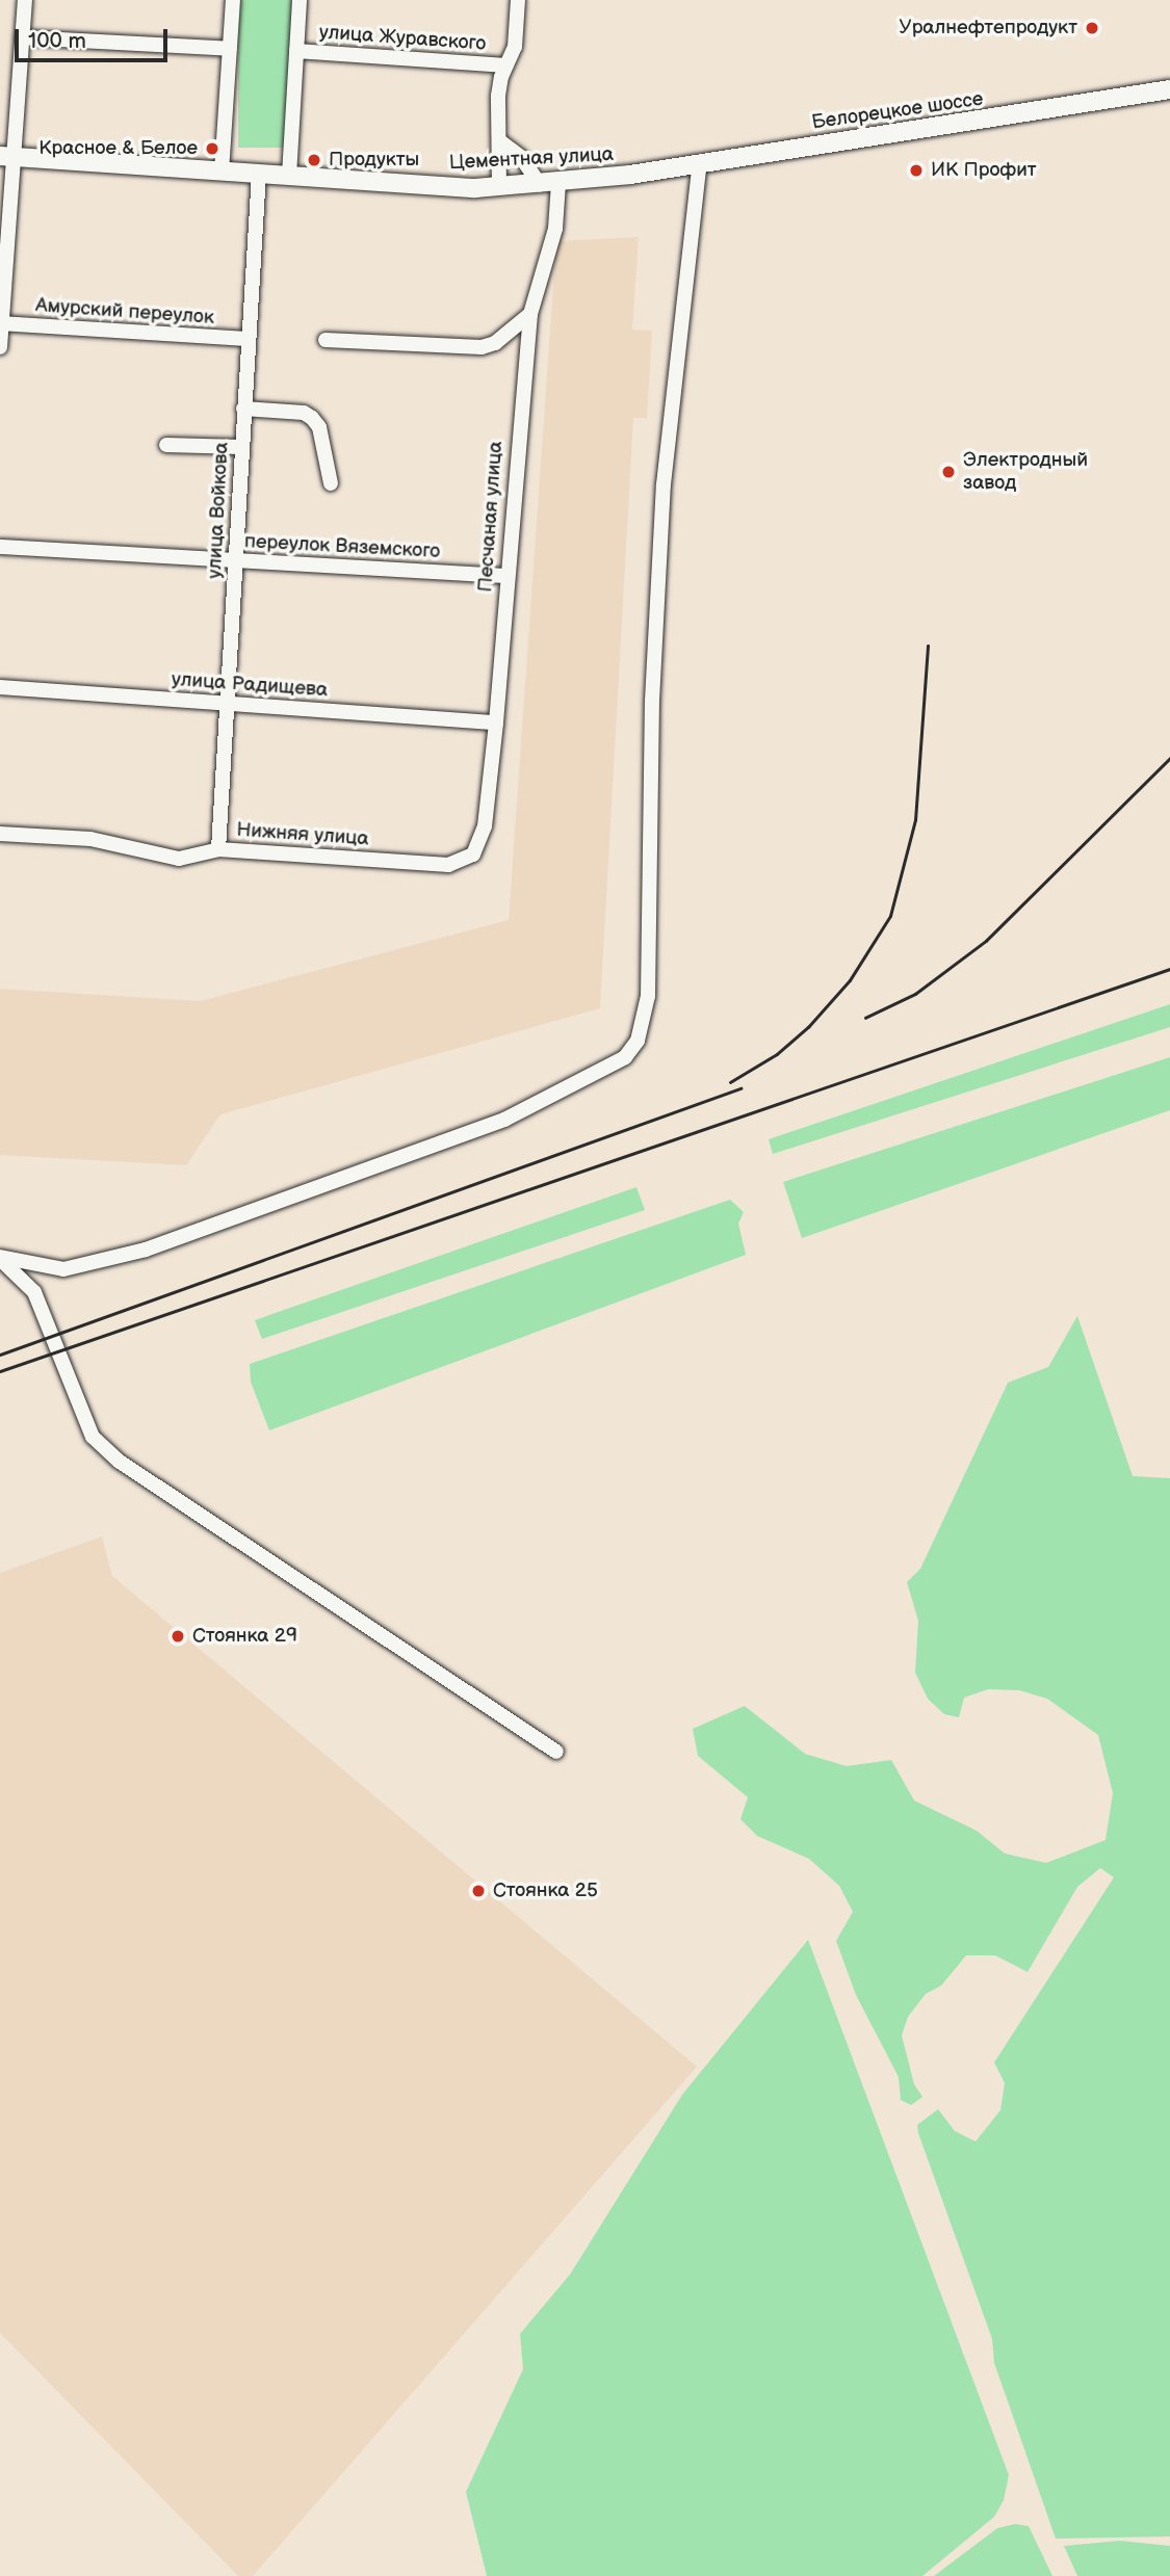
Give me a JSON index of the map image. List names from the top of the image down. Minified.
{"streets":{"main road":["Белорецкое шоссе","Цементная улица"],"street":["улица Журавского","Амурский переулок","улица Войкова","Песчаная улица","переулок Вяземского","улица Радищева","Нижняя улица"]},"crossings":[["Белорецкое шоссе","Цементная улица"],["Цементная улица","улица Войкова"],["Цементная улица","Песчаная улица"],["Амурский переулок","улица Войкова"],["улица Войкова","переулок Вяземского"],["улица Войкова","улица Радищева"],["улица Войкова","Нижняя улица"],["Песчаная улица","переулок Вяземского"],["Песчаная улица","улица Радищева"],["Песчаная улица","Нижняя улица"]],"places":["Уралнефтепродукт","Красное & Белое","Продукты","ИК Профит","Электродный завод","Стоянка 29","Стоянка 25"],"scale_bar":"100 m"}
